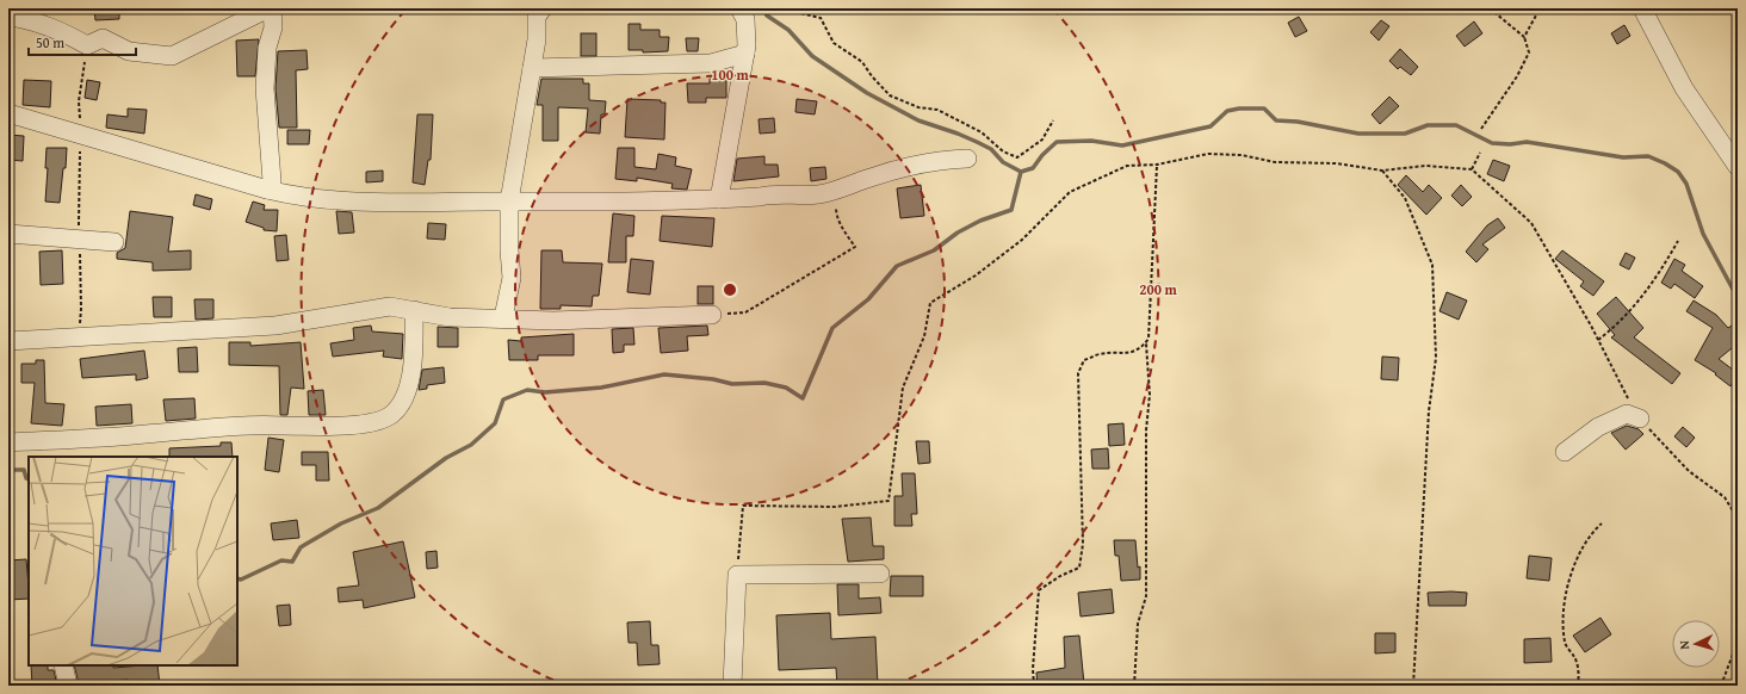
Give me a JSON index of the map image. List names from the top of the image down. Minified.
{"scale_bar":"50 m","north":"left","rings":["100 m","200 m"]}
